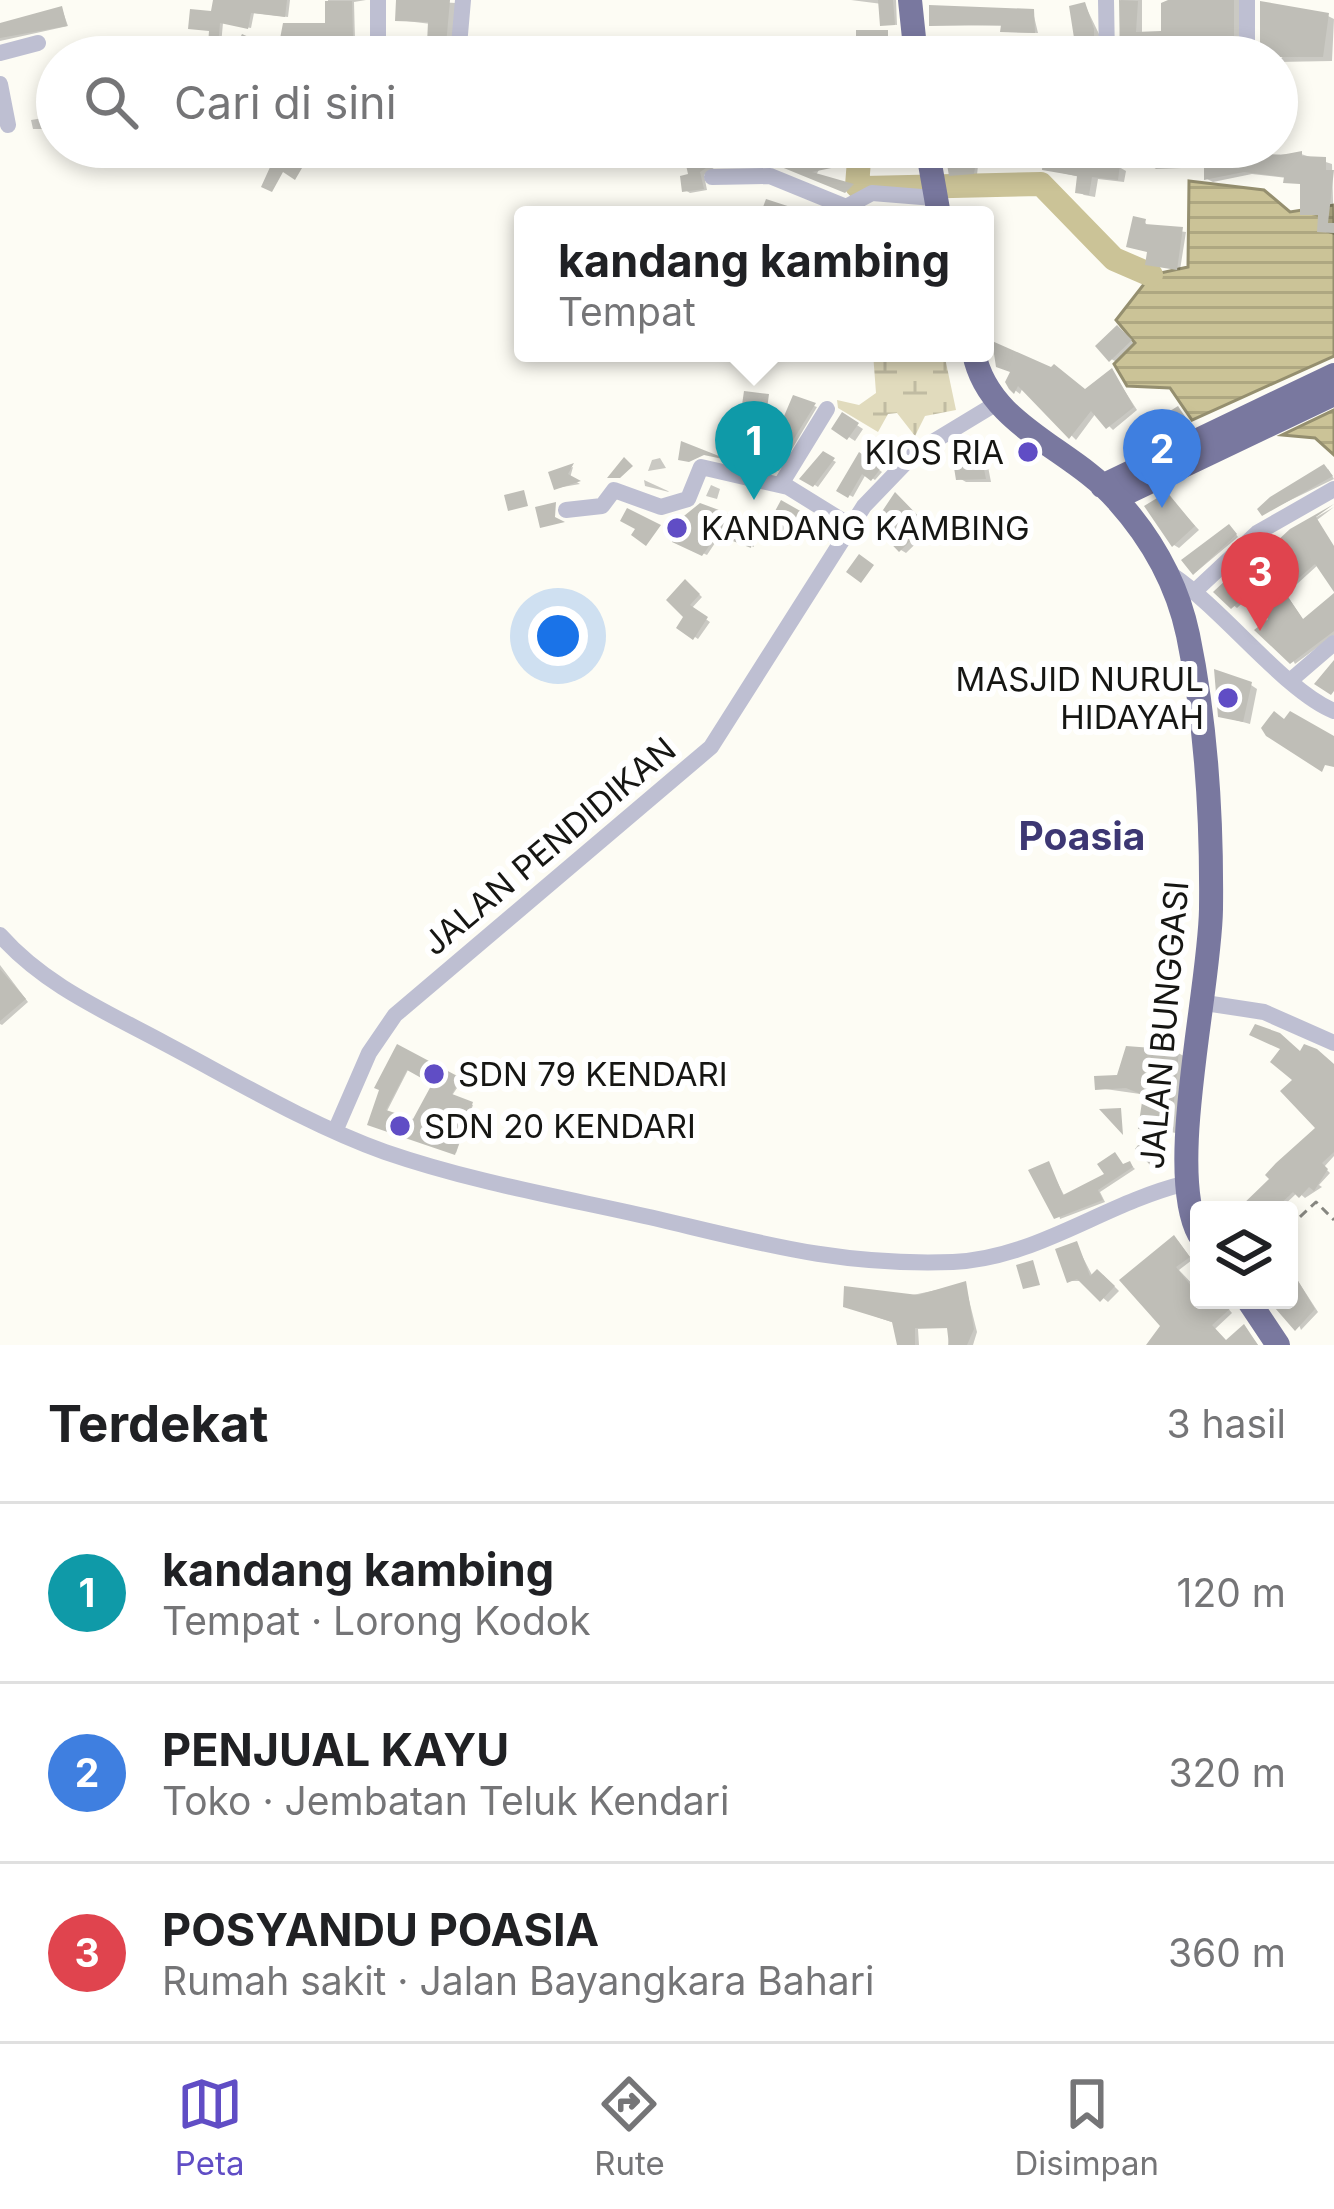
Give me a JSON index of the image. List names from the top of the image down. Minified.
{"streets":{"highway":["JALAN BUNGGASI"],"street":["JALAN PENDIDIKAN"]},"crossings":[["JALAN PENDIDIKAN","JALAN BUNGGASI"]],"districts":["Poasia"],"places":["KIOS RIA","KANDANG KAMBING","MASJID NURUL HIDAYAH","SDN 79 KENDARI","SDN 20 KENDARI"],"page":{"search":"Cari di sini","popup":["kandang kambing","Tempat"],"pins":["1","2","3"],"heading":["Terdekat","3 hasil"],"list":[{"mark":"1","name":"kandang kambing","note":"Tempat · Lorong Kodok","value":"120 m"},{"mark":"2","name":"PENJUAL KAYU","note":"Toko · Jembatan Teluk Kendari","value":"320 m"},{"mark":"3","name":"POSYANDU POASIA","note":"Rumah sakit · Jalan Bayangkara Bahari","value":"360 m"}],"nav":["Peta","Rute","Disimpan"]}}
